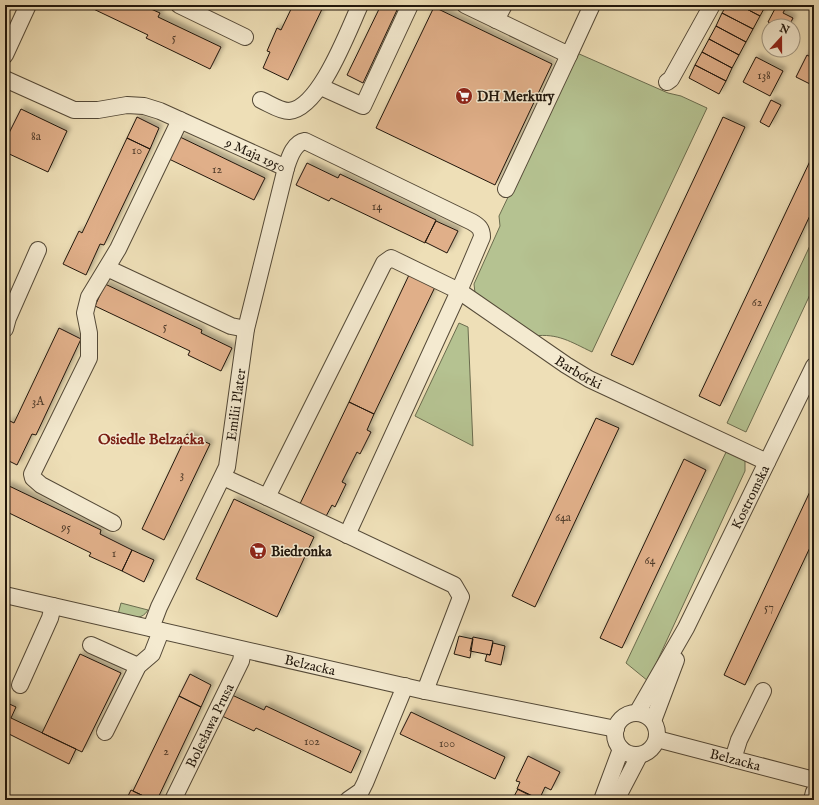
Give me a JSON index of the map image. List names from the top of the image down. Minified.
{"streets":{"street":["9 Maja 1950","Barbórki","Emilii Plater","Kostromska","Belzacka","Bolesława Prusa"]},"crossings":[["9 Maja 1950","Barbórki"],["9 Maja 1950","Emilii Plater"],["Barbórki","Kostromska"],["Emilii Plater","Belzacka"],["Kostromska","Belzacka"],["Belzacka","Bolesława Prusa"]],"districts":["Osiedle Belzacka"],"places":{"supermarket":["DH Merkury","Biedronka"]},"house_numbers":["5","138","8a","10","12","14","62","5","3A","3","64a","95","1","64","57","102","100","2"],"north":"top"}
